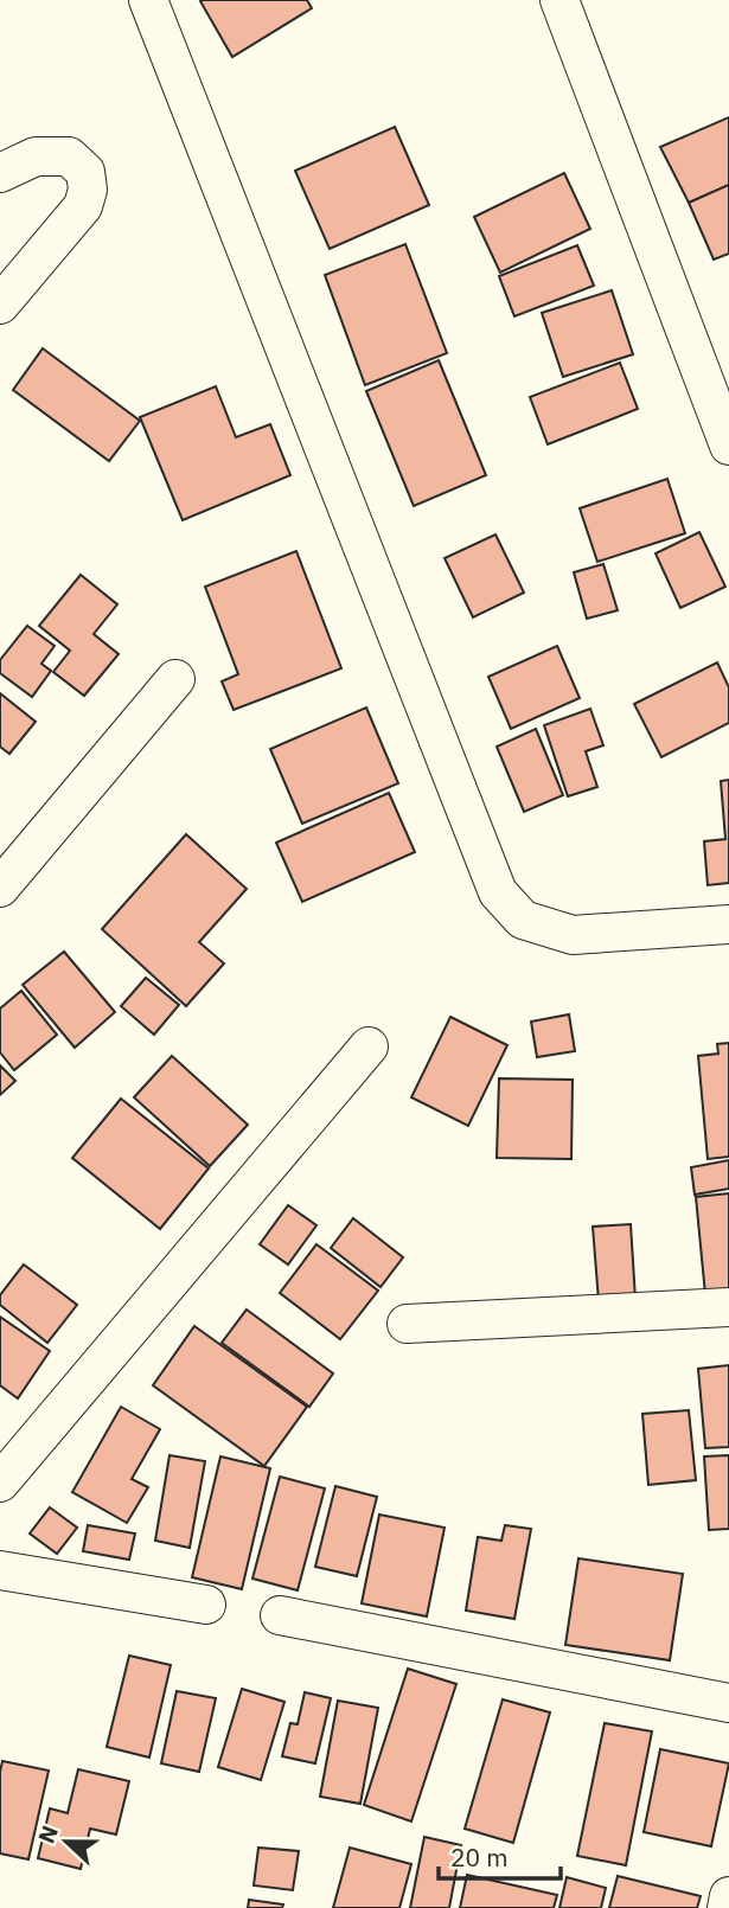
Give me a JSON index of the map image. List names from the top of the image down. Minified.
{"scale_bar":"20 m","north":"left"}
